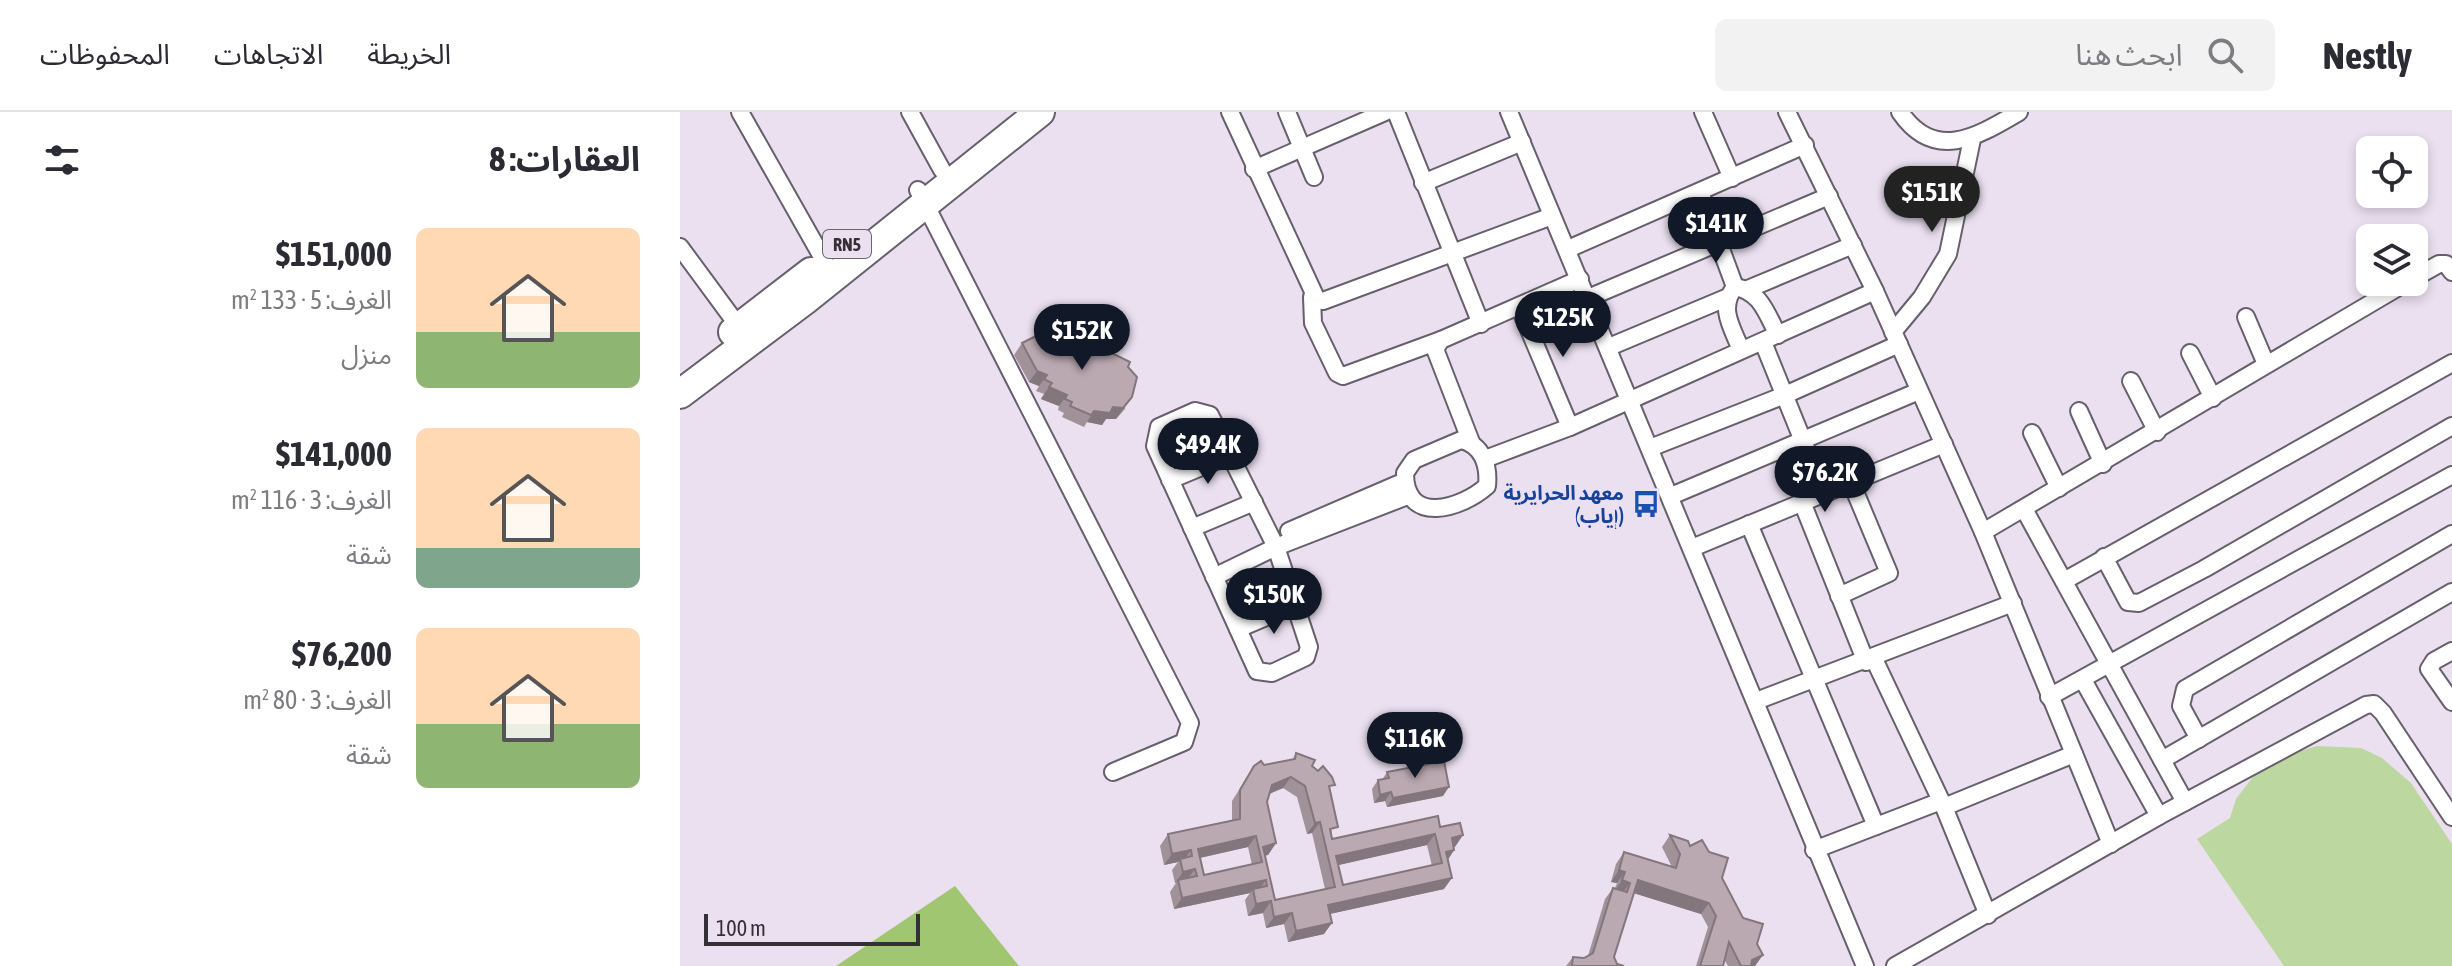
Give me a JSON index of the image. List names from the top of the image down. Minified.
{"streets":{"highway":["RN5"]},"places":{"bus stop":["معهد الحرايرية (إياب)"]},"scale_bar":"100 m","page":{"header":"Nestly","search":"ابحث هنا","nav":["الخريطة","الاتجاهات","المحفوظات"],"heading":"العقارات: 8","price":["$151K","$141K","$125K","$152K","$49.4K","$76.2K","$150K","$116K"],"list":[{"name":"$151,000","note":"الغرف: 5 · 133 m² · منزل"},{"name":"$141,000","note":"الغرف: 3 · 116 m² · شقة"},{"name":"$76,200","note":"الغرف: 3 · 80 m² · شقة"}],"scale":"100 m"}}
